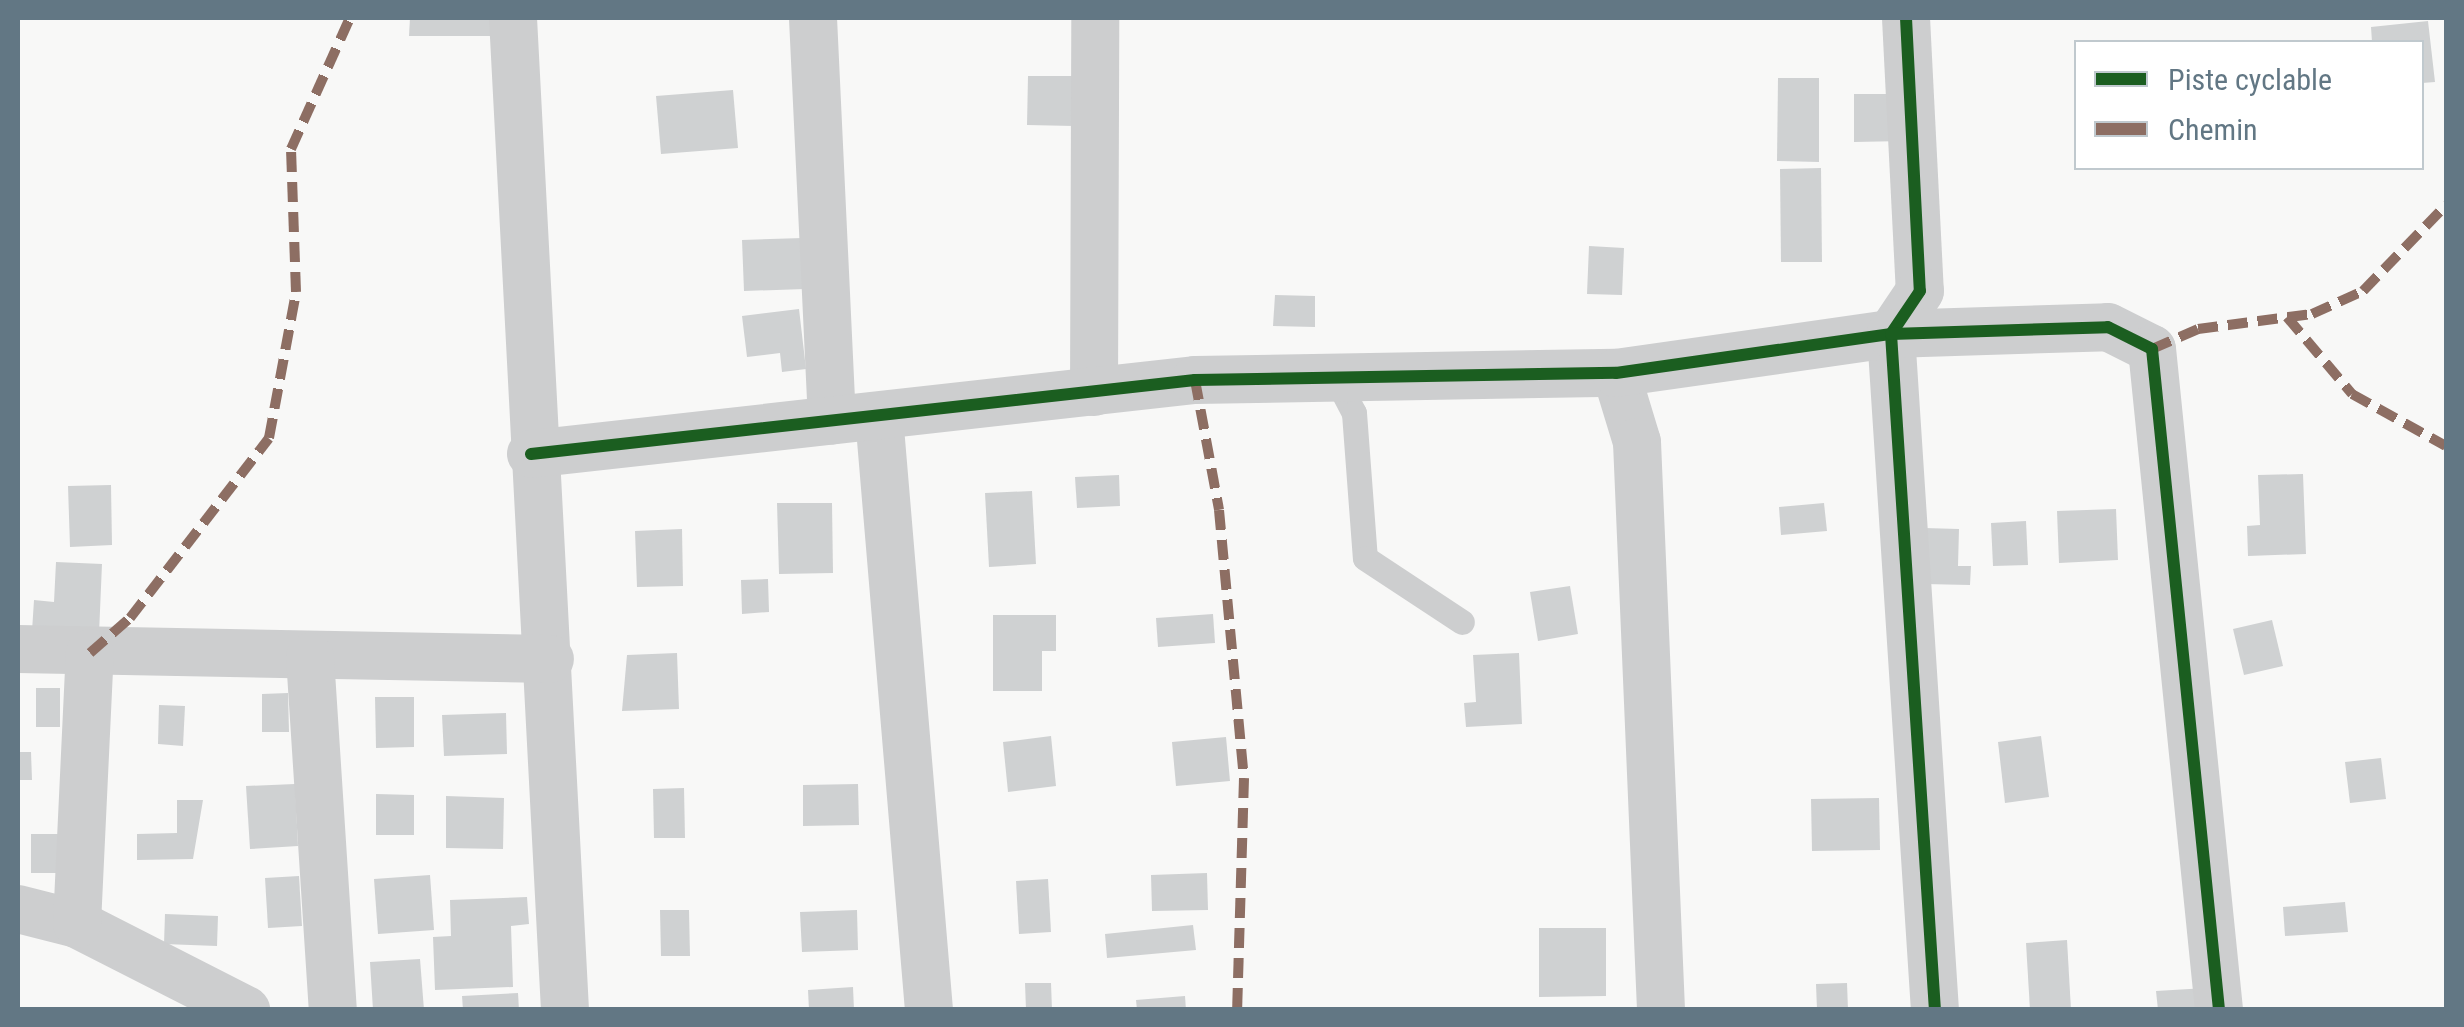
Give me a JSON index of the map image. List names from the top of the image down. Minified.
{"legend":["Piste cyclable","Chemin"]}
